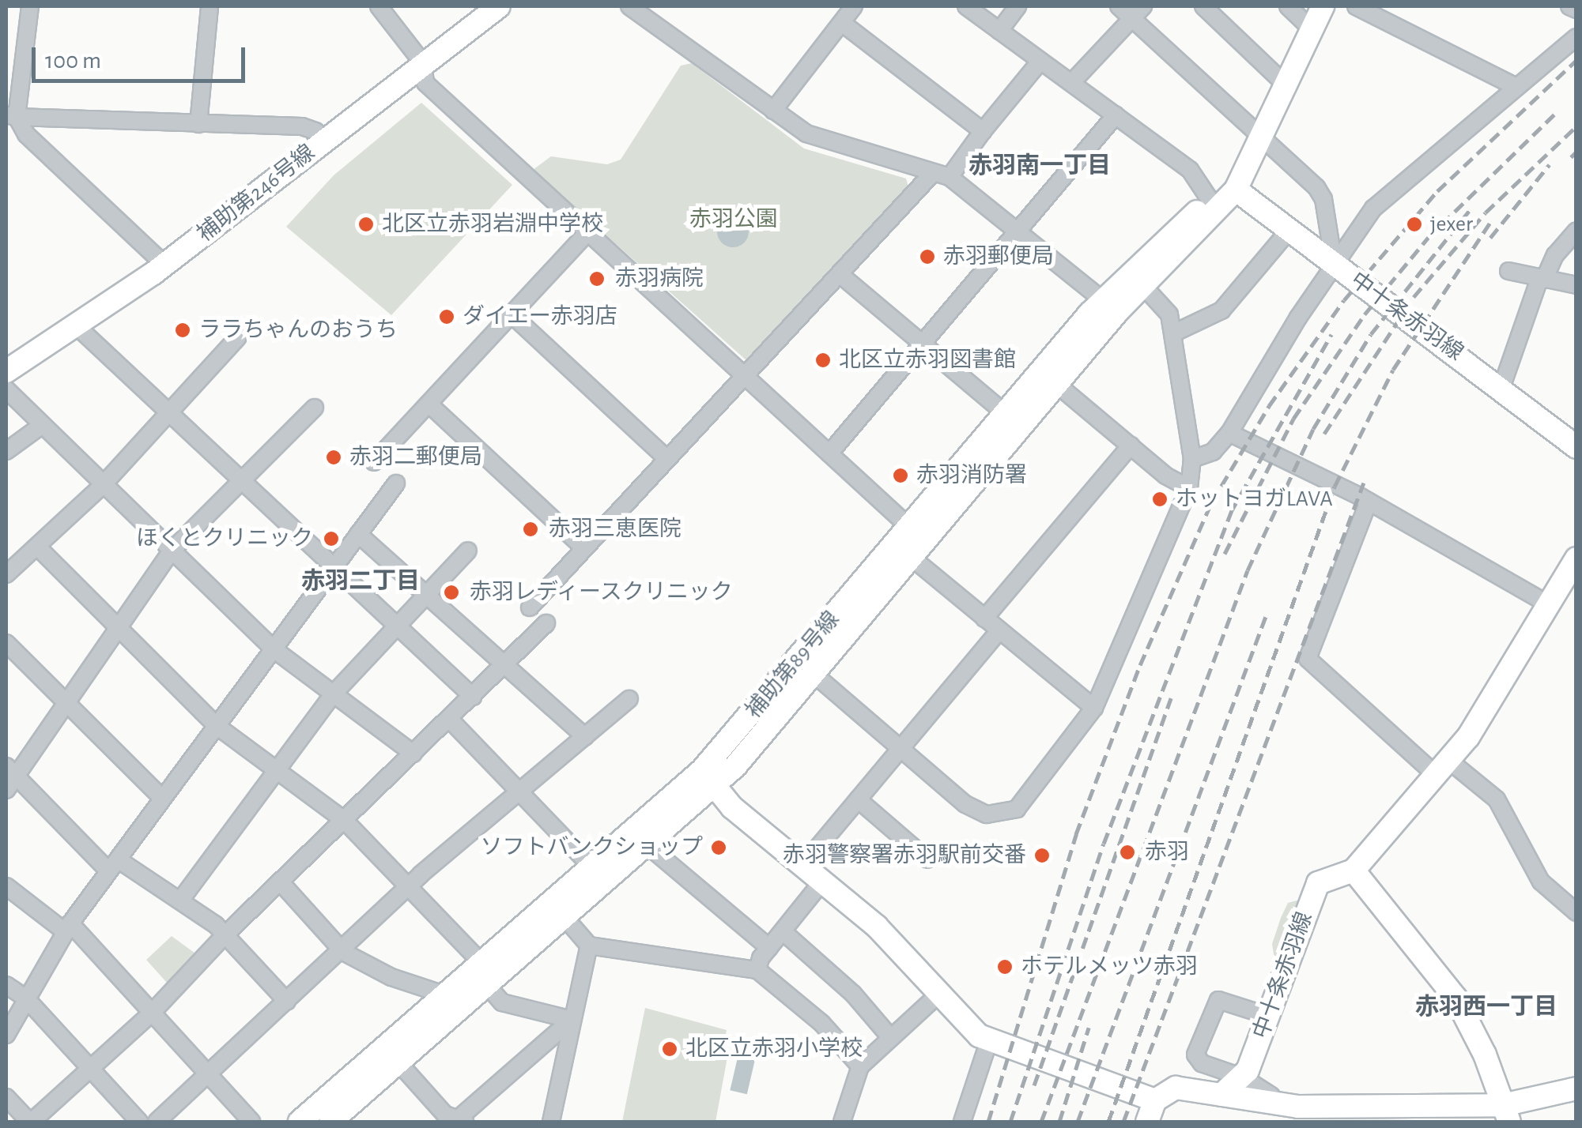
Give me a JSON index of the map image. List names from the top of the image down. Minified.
{"streets":{"street":["補助第246号線","中十条赤羽線","補助第89号線"]},"crossings":[["中十条赤羽線","補助第89号線"]],"districts":["赤羽南一丁目","赤羽二丁目","赤羽西一丁目"],"parks":["赤羽公園"],"places":["北区立赤羽岩淵中学校","jexer","赤羽郵便局","赤羽病院","ダイエー赤羽店","ララちゃんのおうち","北区立赤羽図書館","赤羽二郵便局","赤羽消防署","ホットヨガLAVA","赤羽三恵医院","ほくとクリニック","赤羽レディースクリニック","ソフトバンクショップ","赤羽","赤羽警察署赤羽駅前交番","ホテルメッツ赤羽","北区立赤羽小学校"],"scale_bar":"100 m"}
